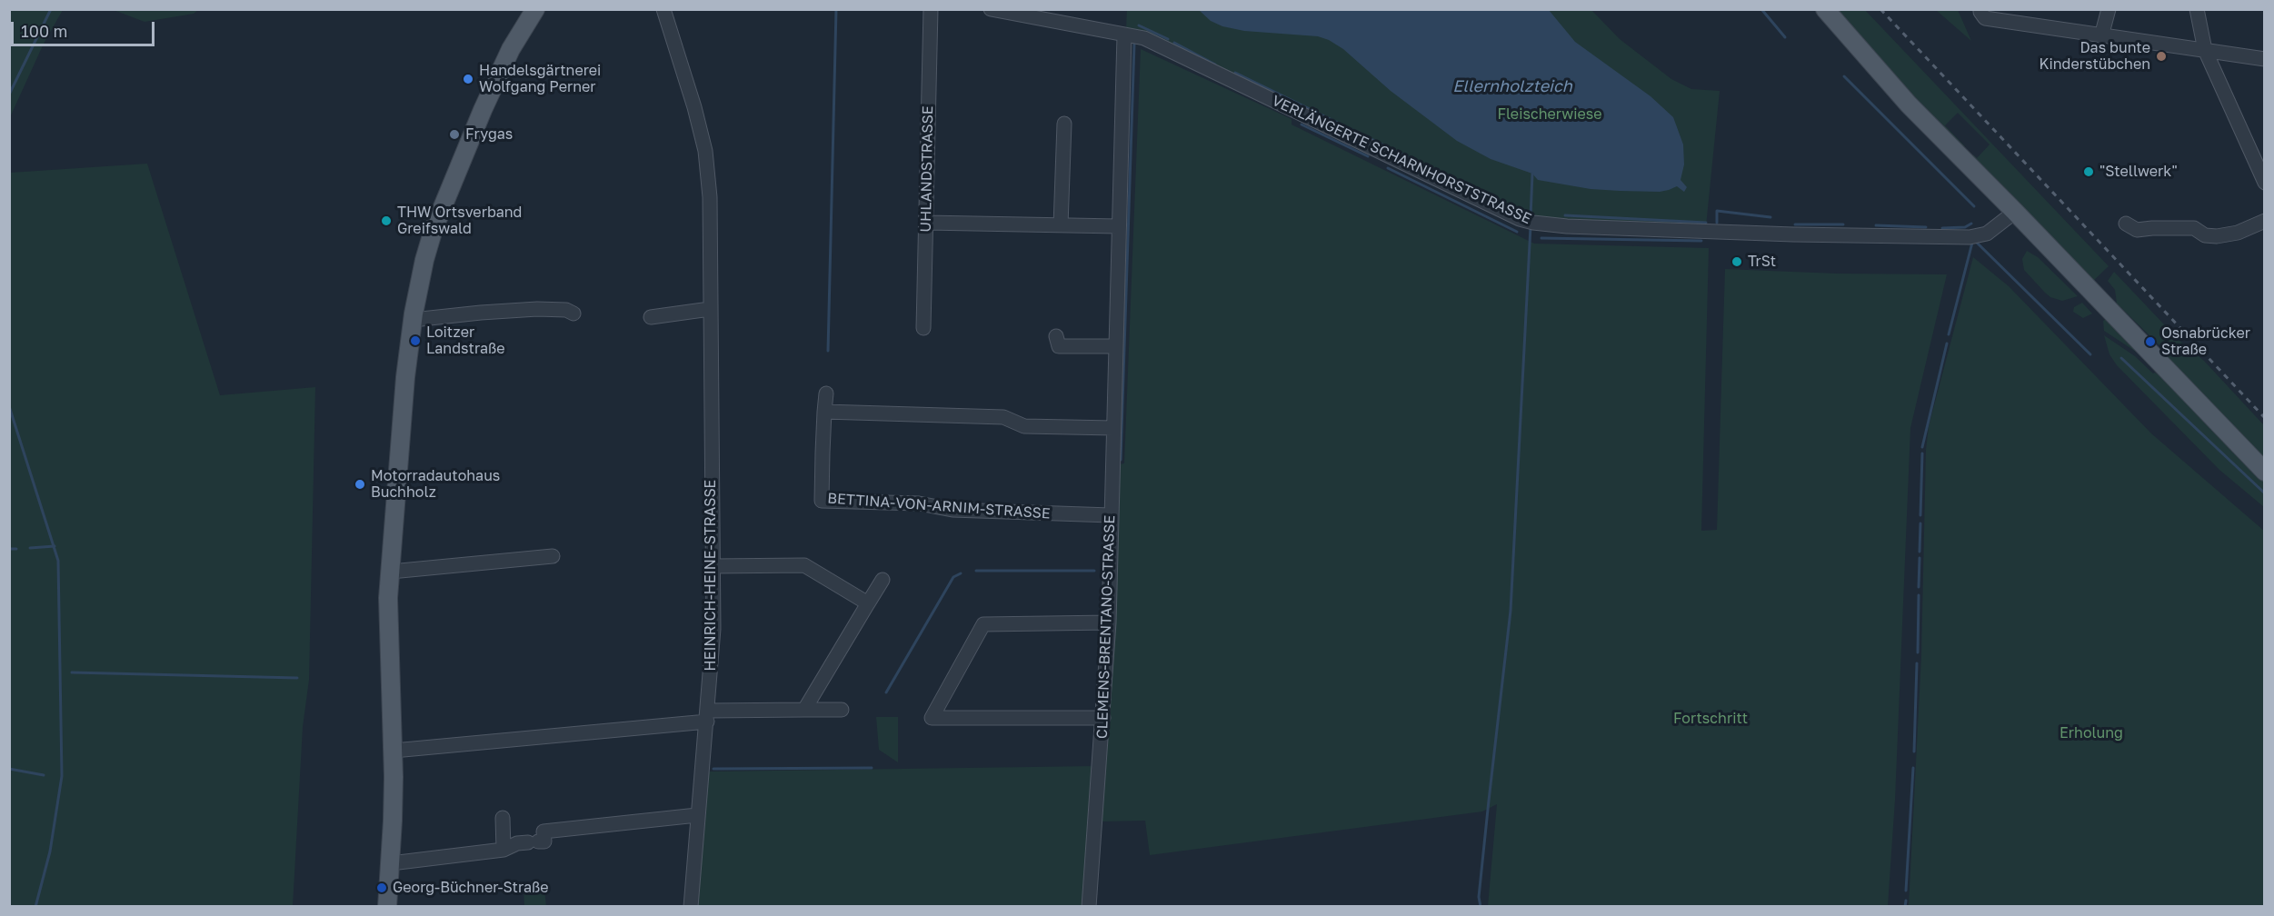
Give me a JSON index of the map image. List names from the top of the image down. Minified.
{"streets":{"street":["VERLÄNGERTE SCHARNHORSTSTRASSE","UHLANDSTRASSE","BETTINA-VON-ARNIM-STRASSE","HEINRICH-HEINE-STRASSE","CLEMENS-BRENTANO-STRASSE"]},"crossings":[["VERLÄNGERTE SCHARNHORSTSTRASSE","CLEMENS-BRENTANO-STRASSE"],["BETTINA-VON-ARNIM-STRASSE","CLEMENS-BRENTANO-STRASSE"]],"water":["Ellernholzteich"],"parks":["Fleischerwiese","Fortschritt","Erholung"],"places":["Das bunte Kinderstübchen","Handelsgärtnerei Wolfgang Perner","Frygas","\"Stellwerk\"","THW Ortsverband Greifswald","TrSt","Loitzer Landstraße","Osnabrücker Straße","Motorradautohaus Buchholz","Georg-Büchner-Straße"],"scale_bar":"100 m"}
